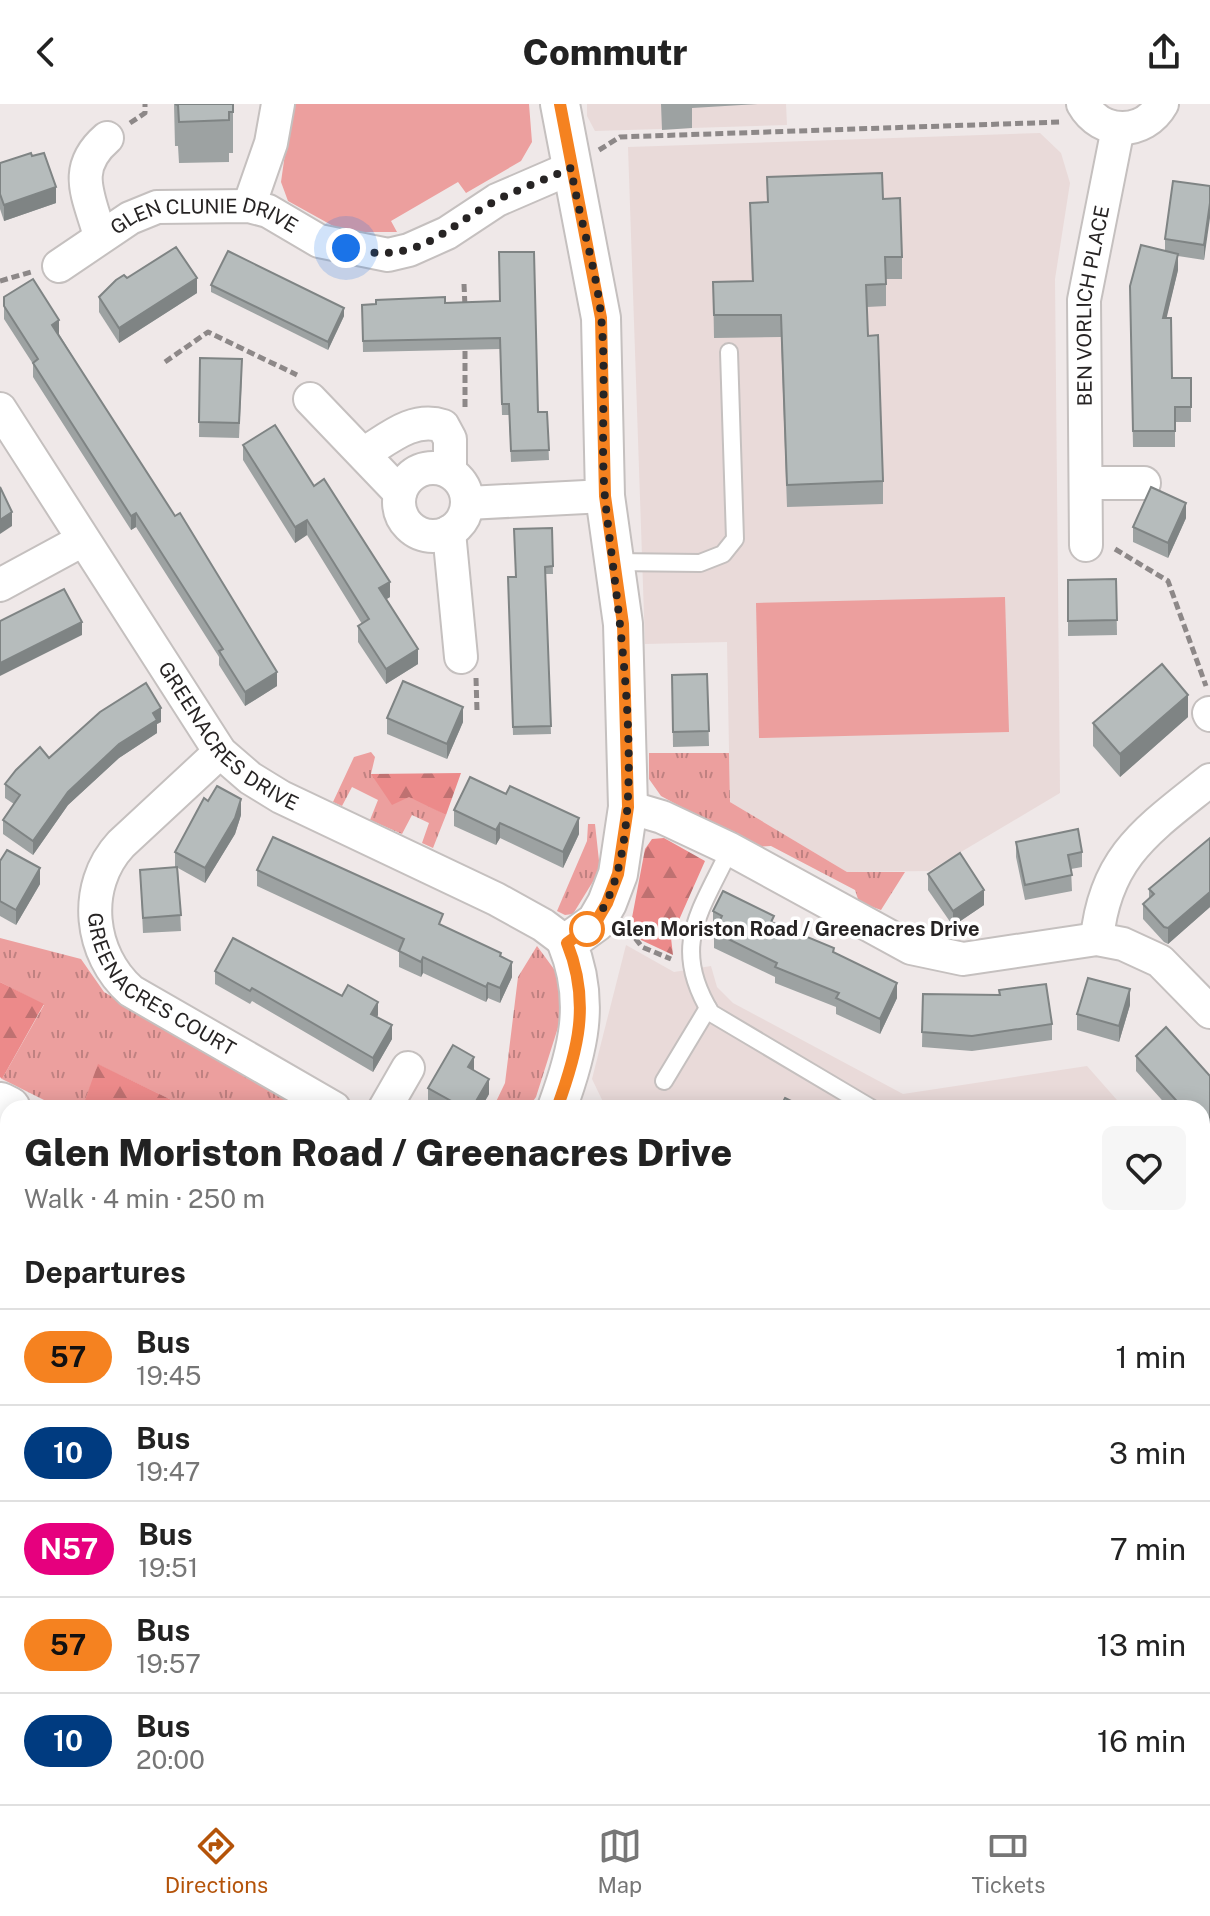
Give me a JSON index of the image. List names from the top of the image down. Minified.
{"streets":{"street":["GLEN CLUNIE DRIVE","BEN VORLICH PLACE","GREENACRES DRIVE","GREENACRES COURT"]},"crossings":[["GREENACRES DRIVE","GREENACRES COURT"]],"places":["Glen Moriston Road / Greenacres Drive"],"lines":["bus line 57"],"page":{"header":"Commutr","heading":[["Glen Moriston Road / Greenacres Drive","Walk · 4 min · 250 m"],"Departures"],"list":[{"mark":"57","name":"Bus","note":"19:45","value":"1 min"},{"mark":"10","name":"Bus","note":"19:47","value":"3 min"},{"mark":"N57","name":"Bus","note":"19:51","value":"7 min"},{"mark":"57","name":"Bus","note":"19:57","value":"13 min"},{"mark":"10","name":"Bus","note":"20:00","value":"16 min"}],"tabs":["Directions","Map","Tickets"]}}
